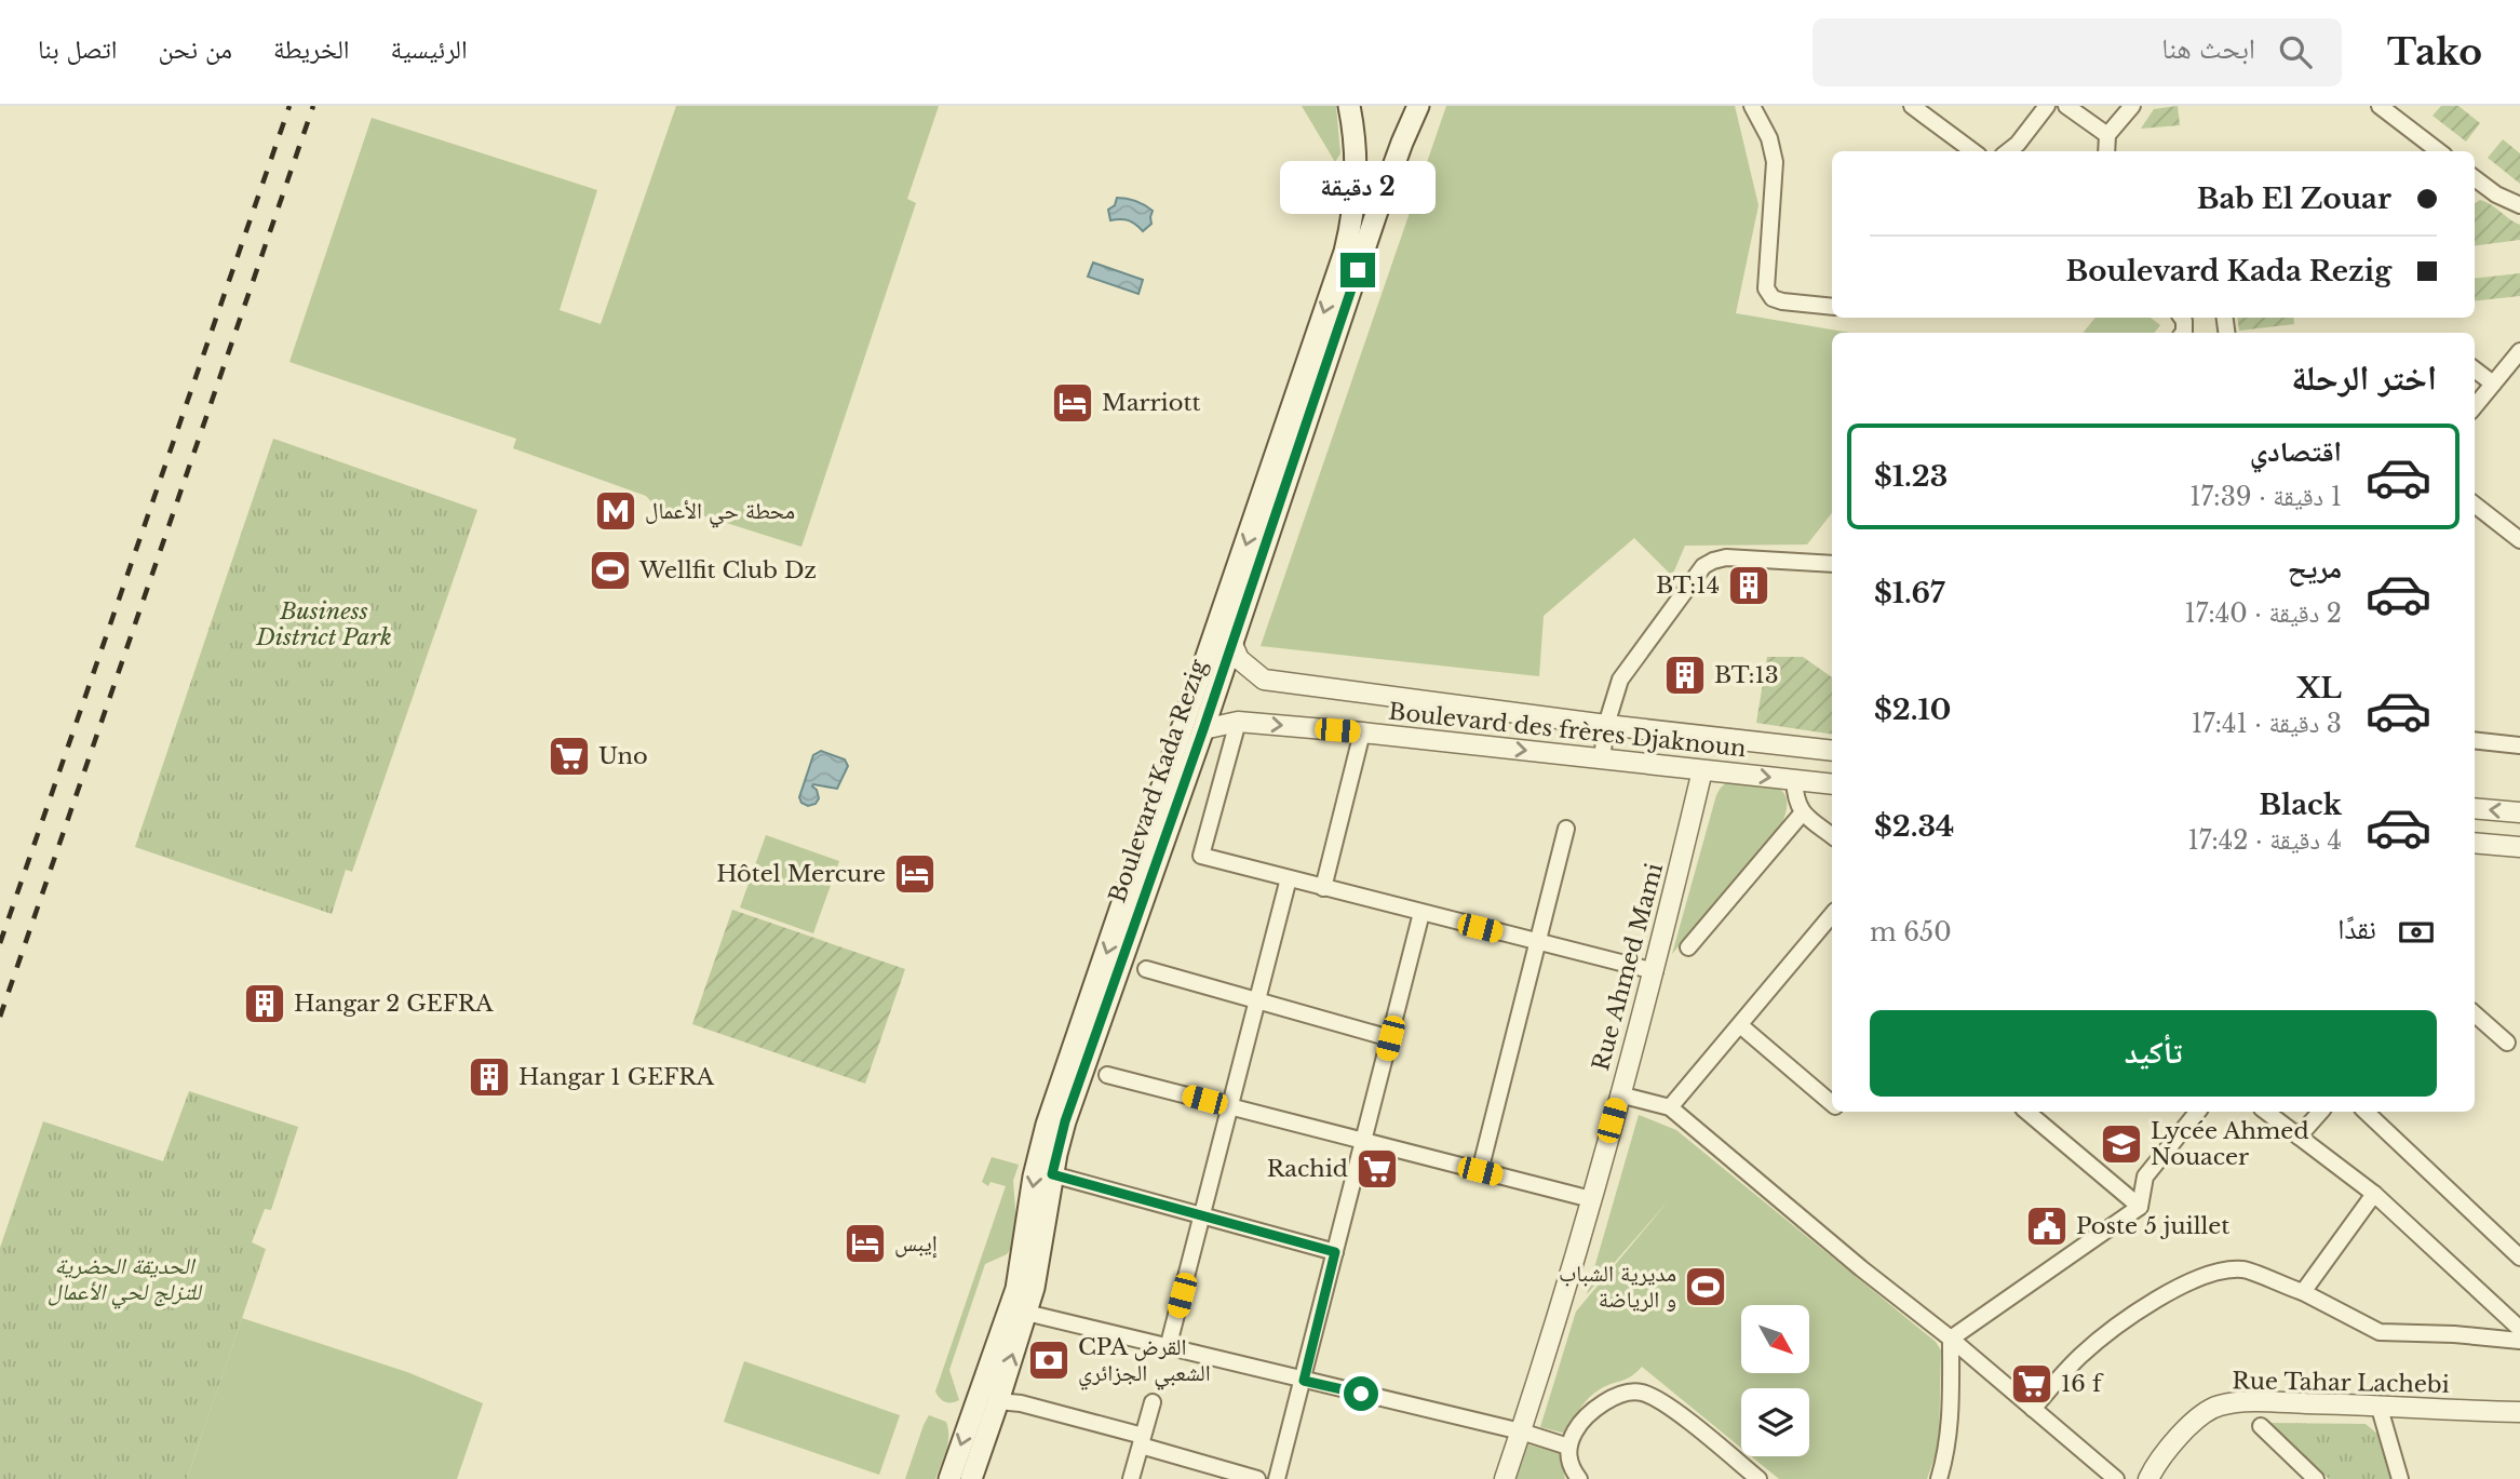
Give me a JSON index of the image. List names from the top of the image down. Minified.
{"streets":{"main road":["Boulevard Kada Rezig"],"street":["Boulevard des frères Djaknoun","Rue Ahmed Mami","Rue Tahar Lachebi"]},"crossings":[["Boulevard des frères Djaknoun","Boulevard Kada Rezig"],["Boulevard des frères Djaknoun","Rue Ahmed Mami"]],"parks":["Business District Park","الحديقة الحضرية للتزلج لحي الأعمال"],"places":{"hotel":["Marriott","Hôtel Mercure","إيبس"],"metro station":["محطة حي الأعمال"],"sports":["Wellfit Club Dz","مديرية الشباب و الرياضة"],"building":["BT:14","BT:13","Hangar 2 GEFRA","Hangar 1 GEFRA"],"supermarket":["Uno","Rachid","16 f"],"school or university":["Lycée Ahmed Nouacer"],"public building":["Poste 5 juillet"],"bank":["CPA القرض الشعبي الجزائري"]},"north":"bottom right","page":{"header":"Tako","search":"ابحث هنا","nav":["الرئيسية","الخريطة","من نحن","اتصل بنا"],"banner":["Bab El Zouar","Boulevard Kada Rezig"],"bubble":"2 دقيقة","heading":"اختر الرحلة","list":[{"name":"اقتصادي","note":"1 دقيقة · 17:39","value":"$1.23"},{"name":"مريح","note":"2 دقيقة · 17:40","value":"$1.67"},{"name":"XL","note":"3 دقيقة · 17:41","value":"$2.10"},{"name":"Black","note":"4 دقيقة · 17:42","value":"$2.34"}],"pay":["نقدًا","650 m"],"buttons":"تأكيد"}}
